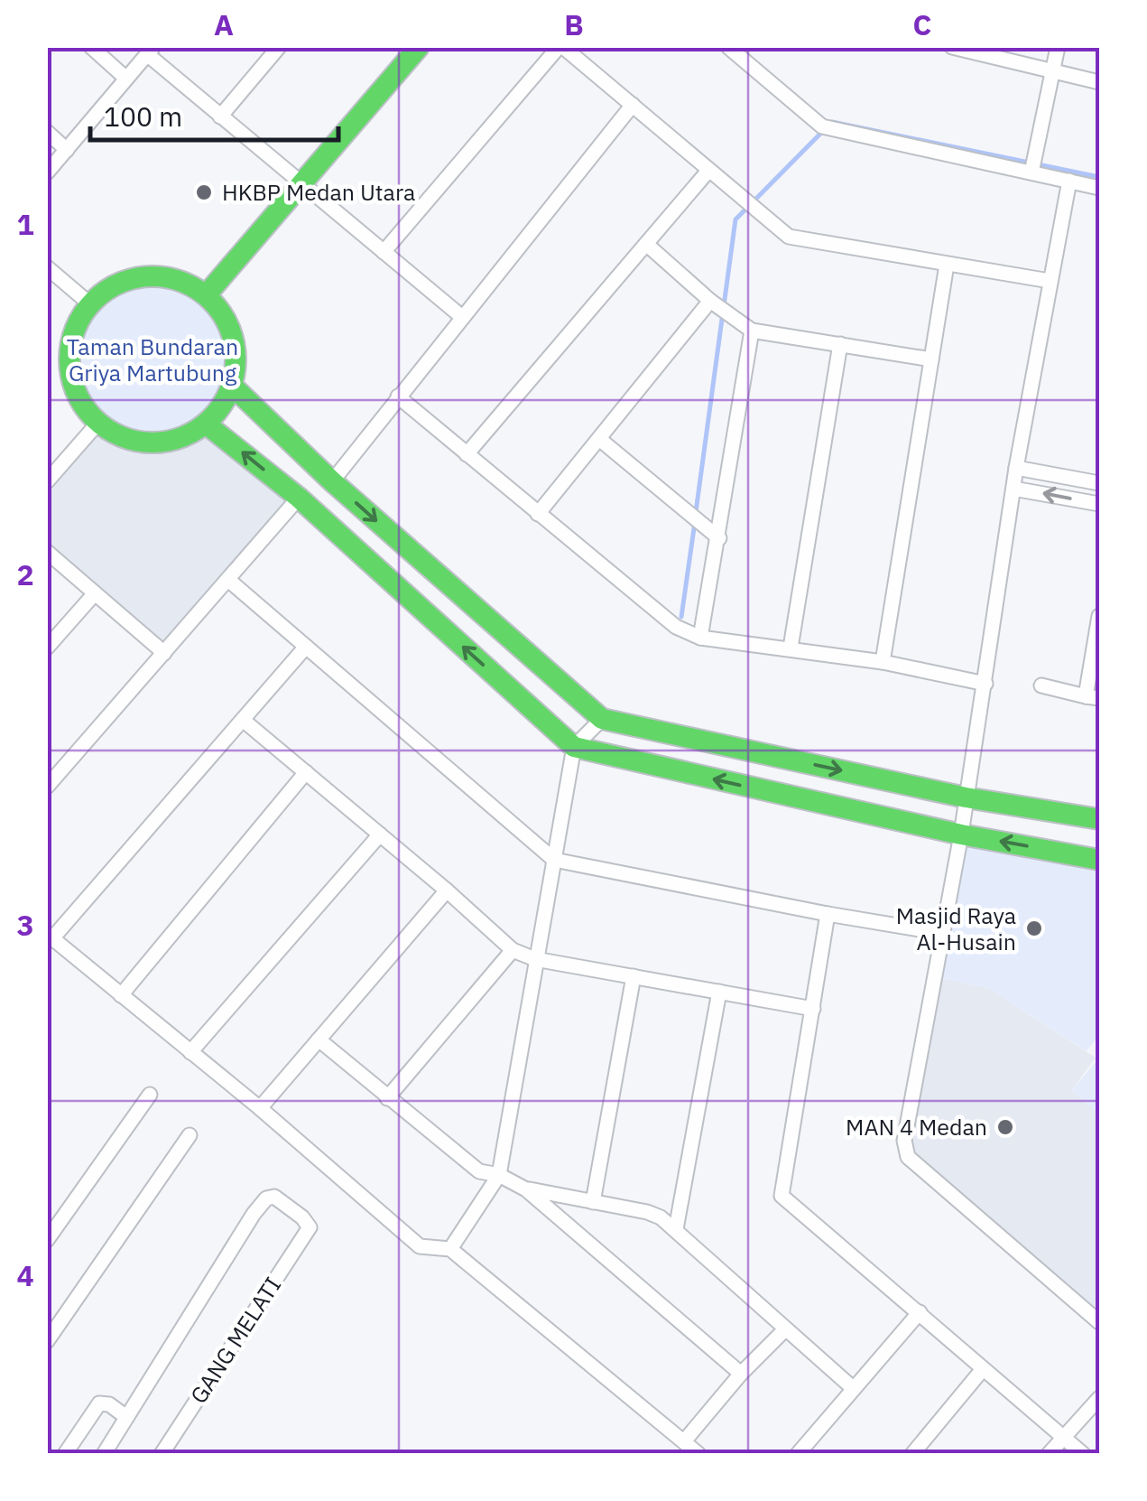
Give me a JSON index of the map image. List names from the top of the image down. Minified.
{"streets":{"street":["GANG MELATI"]},"parks":["Taman Bundaran Griya Martubung"],"places":["HKBP Medan Utara","Masjid Raya Al-Husain","MAN 4 Medan"],"scale_bar":"100 m","grid":{"columns":["A","B","C"],"rows":["1","2","3","4"]}}
